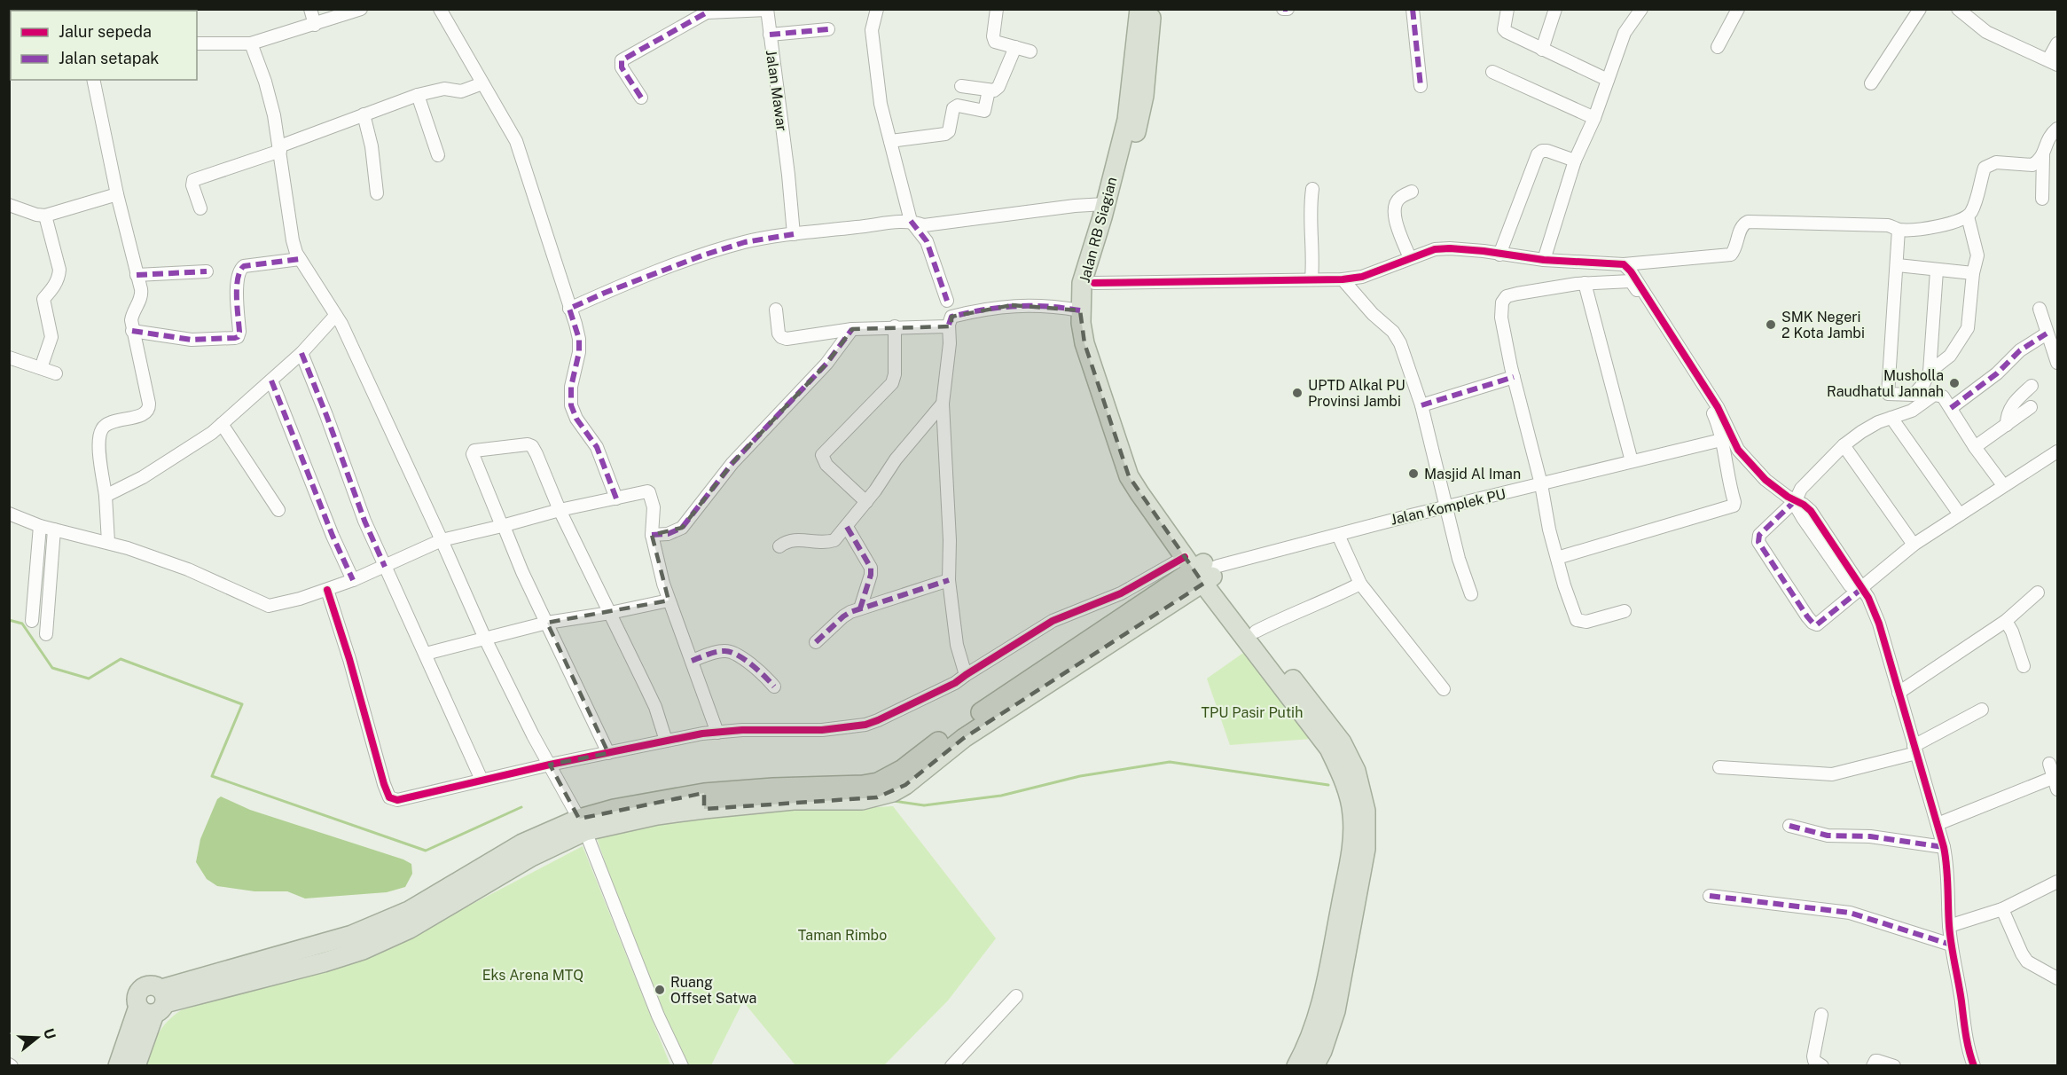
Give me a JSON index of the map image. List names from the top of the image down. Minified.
{"streets":{"highway":["Jalan RB Siagian"],"street":["Jalan Mawar","Jalan Komplek PU"]},"parks":["TPU Pasir Putih","Taman Rimbo","Eks Arena MTQ"],"places":["SMK Negeri 2 Kota Jambi","Musholla Raudhatul Jannah","UPTD Alkal PU Provinsi Jambi","Masjid Al Iman","Ruang Offset Satwa"],"legend":["Jalur sepeda","Jalan setapak"],"north":"right"}
